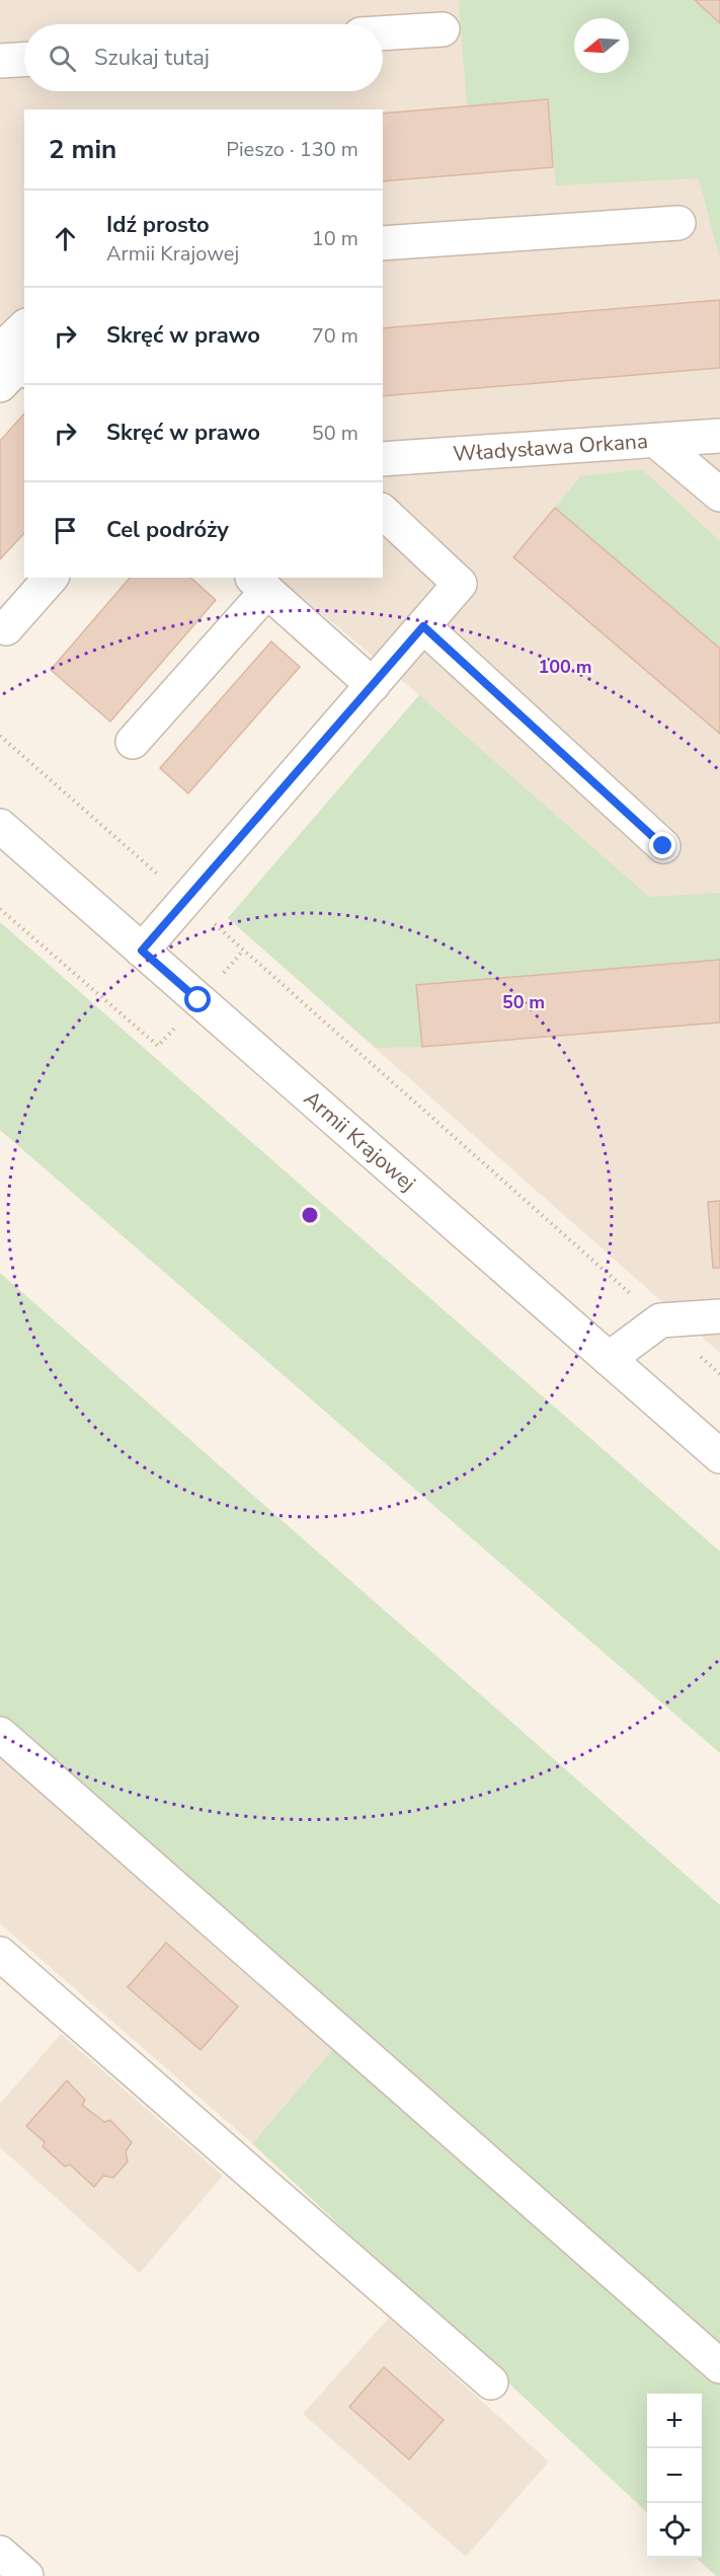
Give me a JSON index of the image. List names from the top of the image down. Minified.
{"streets":{"street":["Władysława Orkana","Armii Krajowej"]},"north":"left","page":{"search":"Szukaj tutaj","heading":["2 min","Pieszo · 130 m"],"list":[["Idź prosto","Armii Krajowej","10 m"],["Skręć w prawo","70 m"],["Skręć w prawo","50 m"],"Cel podróży"],"map_buttons":["+","−"]},"rings":["100 m","50 m"]}
